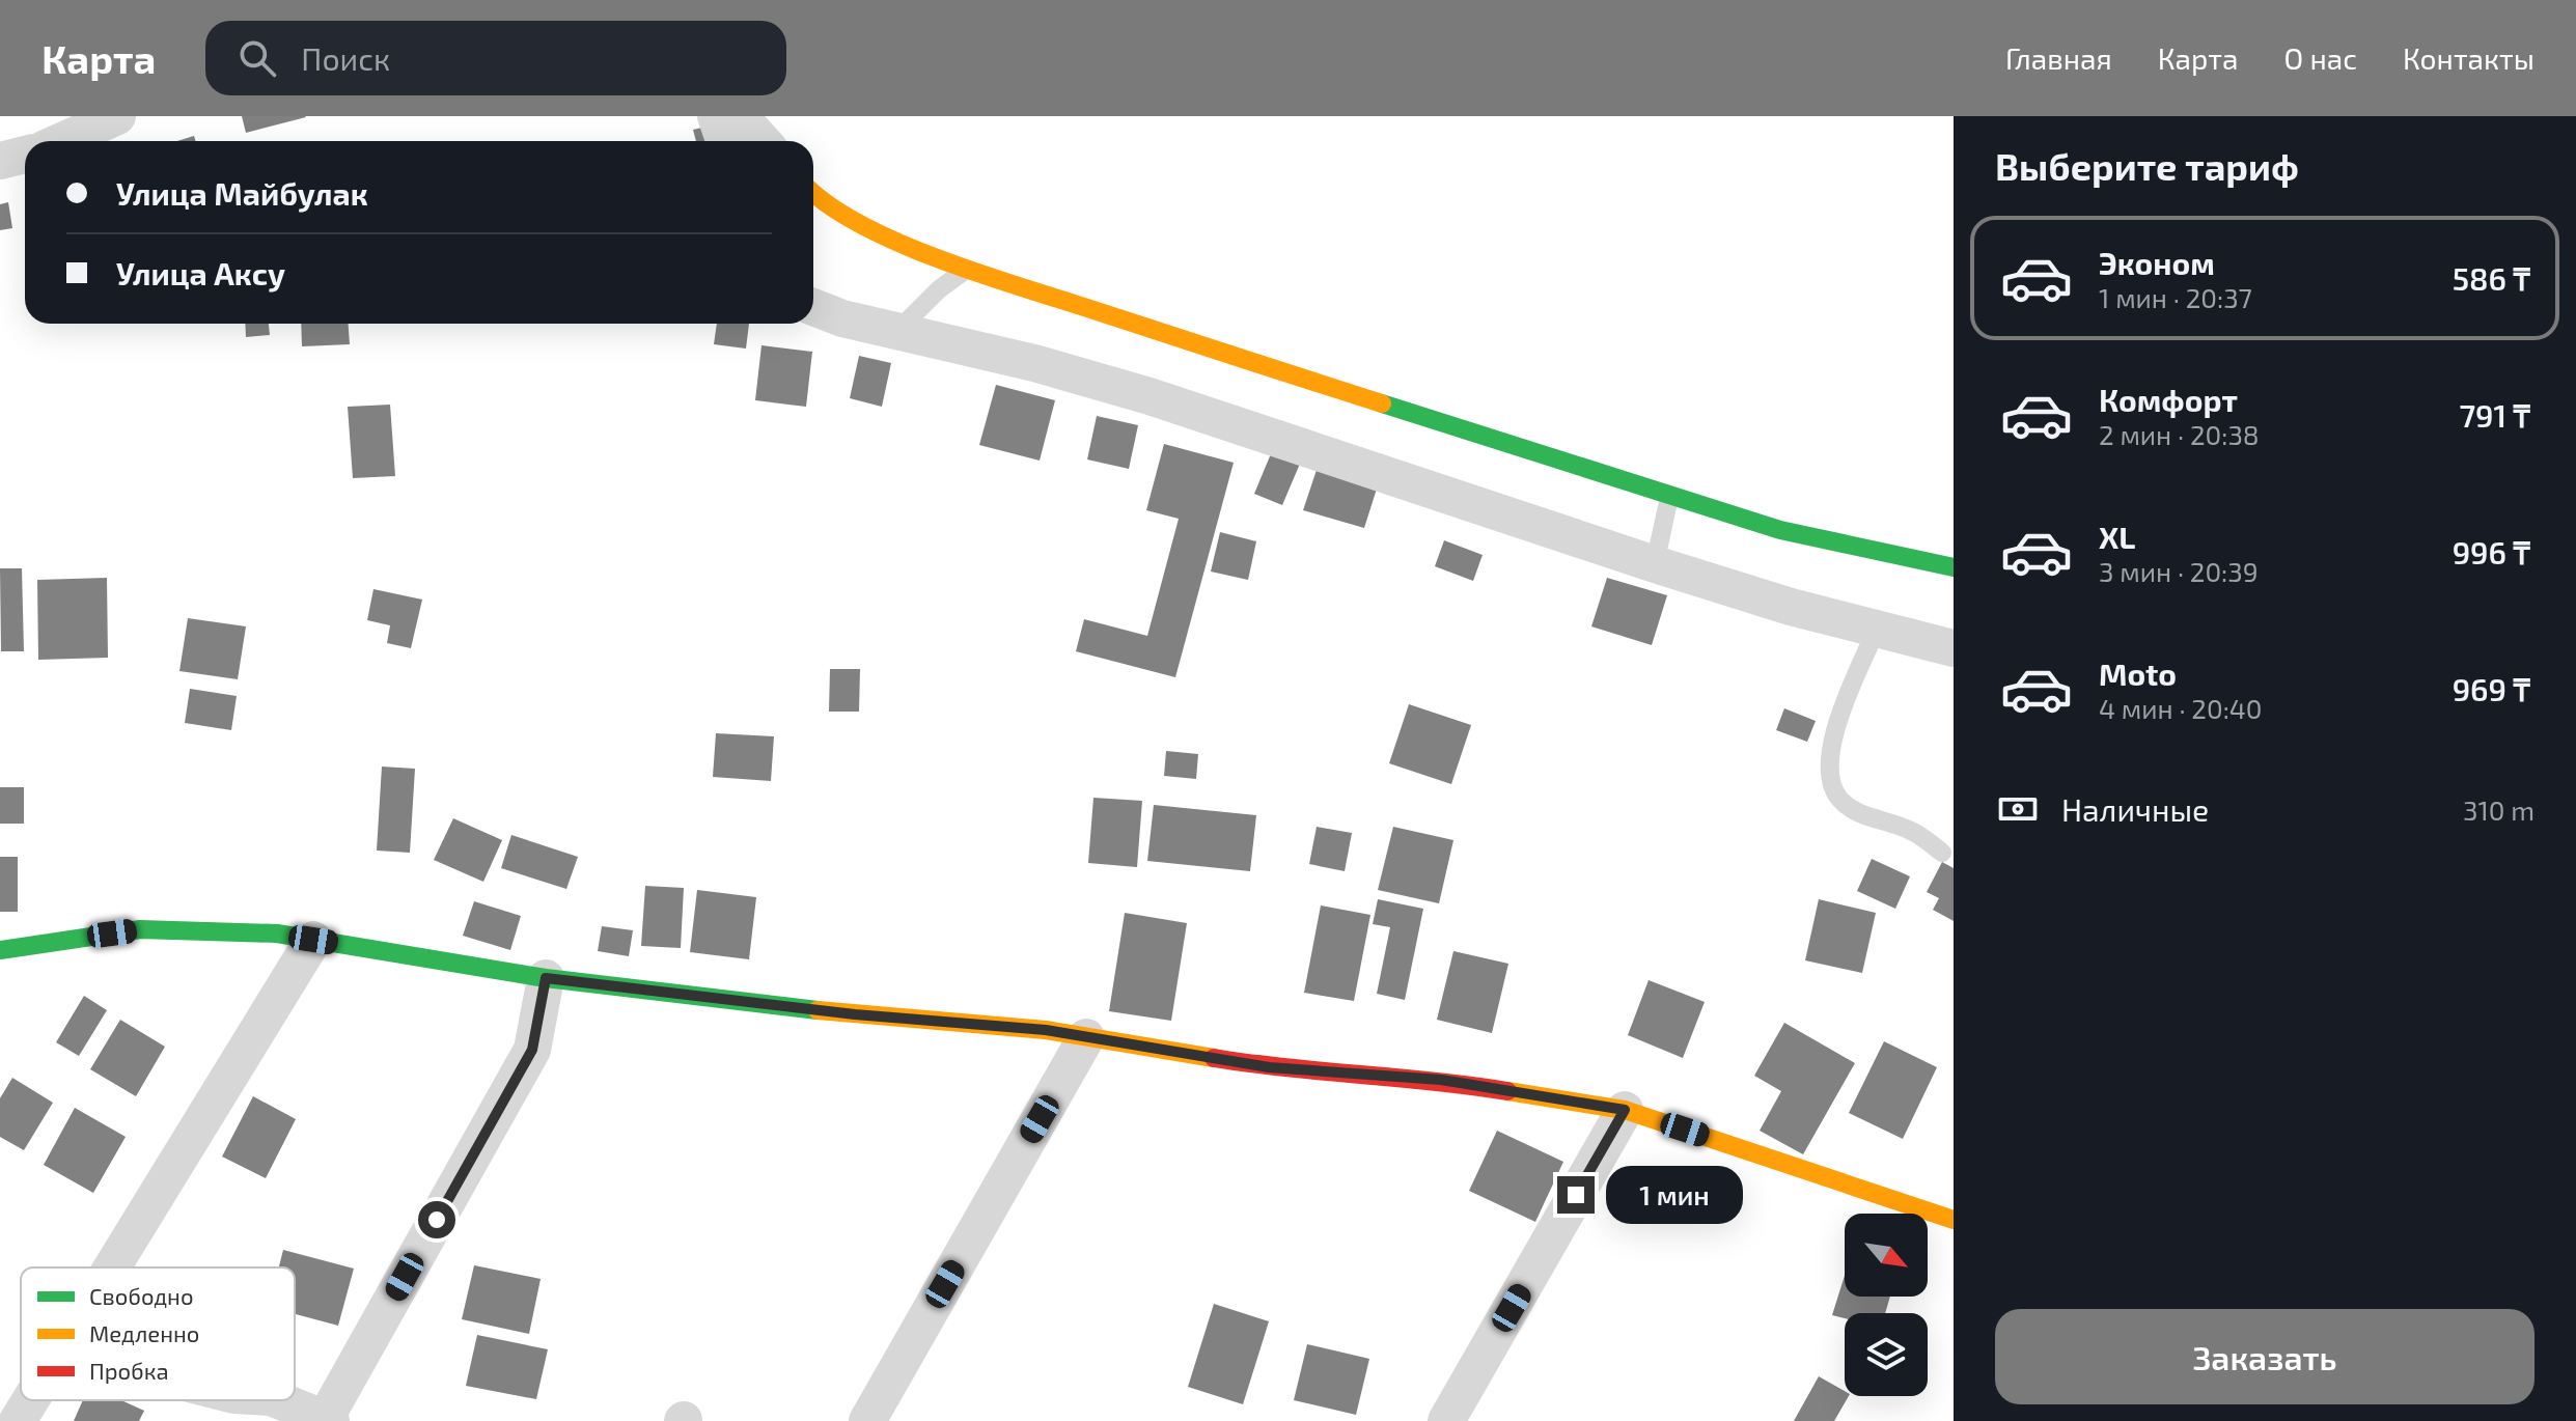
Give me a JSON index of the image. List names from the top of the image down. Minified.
{"legend":["Свободно","Медленно","Пробка"],"north":"bottom right","page":{"header":"Карта","search":"Поиск","nav":["Главная","Карта","О нас","Контакты"],"heading":"Выберите тариф","banner":["Улица Майбулак","Улица Аксу"],"list":[{"name":"Эконом","note":"1 мин · 20:37","value":"586 ₸"},{"name":"Комфорт","note":"2 мин · 20:38","value":"791 ₸"},{"name":"XL","note":"3 мин · 20:39","value":"996 ₸"},{"name":"Moto","note":"4 мин · 20:40","value":"969 ₸"}],"pay":["Наличные","310 m"],"bubble":"1 мин","buttons":"Заказать"}}
